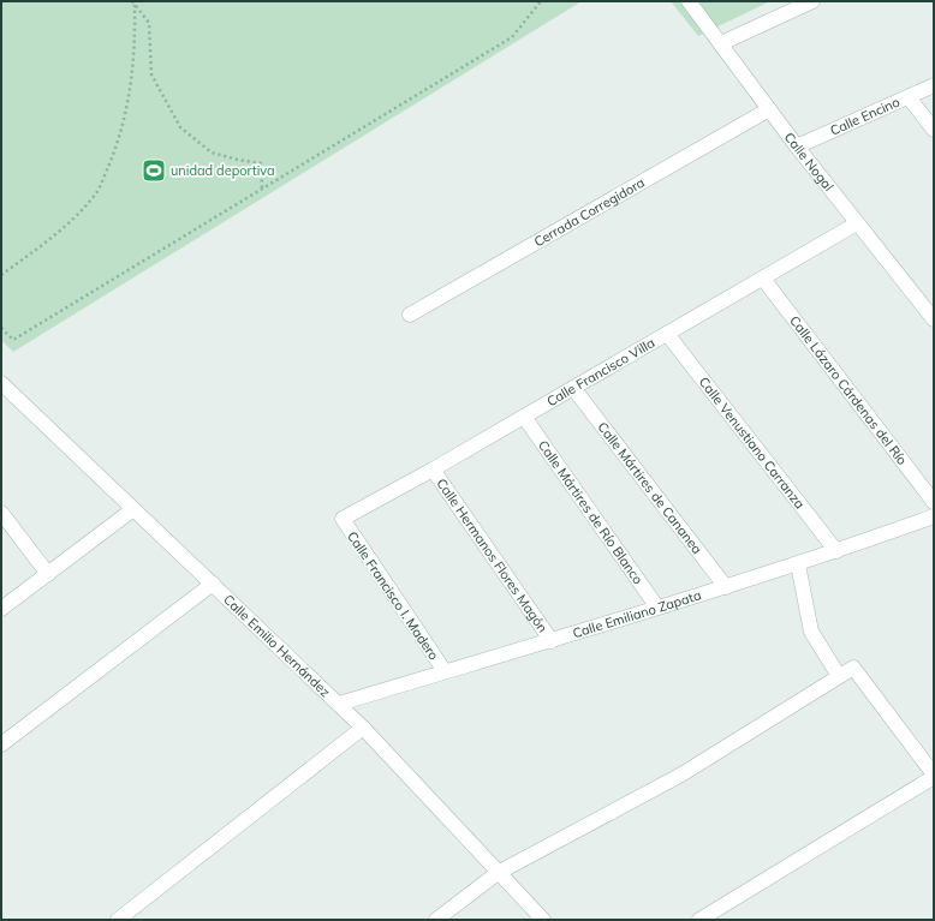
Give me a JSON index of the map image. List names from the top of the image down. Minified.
{"streets":{"street":["Calle Encino","Calle Nogal","Cerrada Corregidora","Calle Francisco Villa","Calle Lázaro Cárdenas del Río","Calle Venustiano Carranza","Calle Mártires de Cananea","Calle Mártires de Río Blanco","Calle Hermanos Flores Magón","Calle Francisco I. Madero","Calle Emiliano Zapata","Calle Emilio Hernández"]},"crossings":[["Calle Encino","Calle Nogal"],["Calle Nogal","Cerrada Corregidora"],["Calle Nogal","Calle Francisco Villa"],["Calle Francisco Villa","Calle Lázaro Cárdenas del Río"],["Calle Francisco Villa","Calle Venustiano Carranza"],["Calle Francisco Villa","Calle Mártires de Cananea"],["Calle Francisco Villa","Calle Mártires de Río Blanco"],["Calle Francisco Villa","Calle Hermanos Flores Magón"],["Calle Francisco Villa","Calle Francisco I. Madero"],["Calle Venustiano Carranza","Calle Emiliano Zapata"],["Calle Mártires de Cananea","Calle Emiliano Zapata"],["Calle Mártires de Río Blanco","Calle Emiliano Zapata"],["Calle Hermanos Flores Magón","Calle Emiliano Zapata"],["Calle Francisco I. Madero","Calle Emiliano Zapata"],["Calle Emiliano Zapata","Calle Emilio Hernández"]],"places":{"sports":["unidad deportiva"]}}
